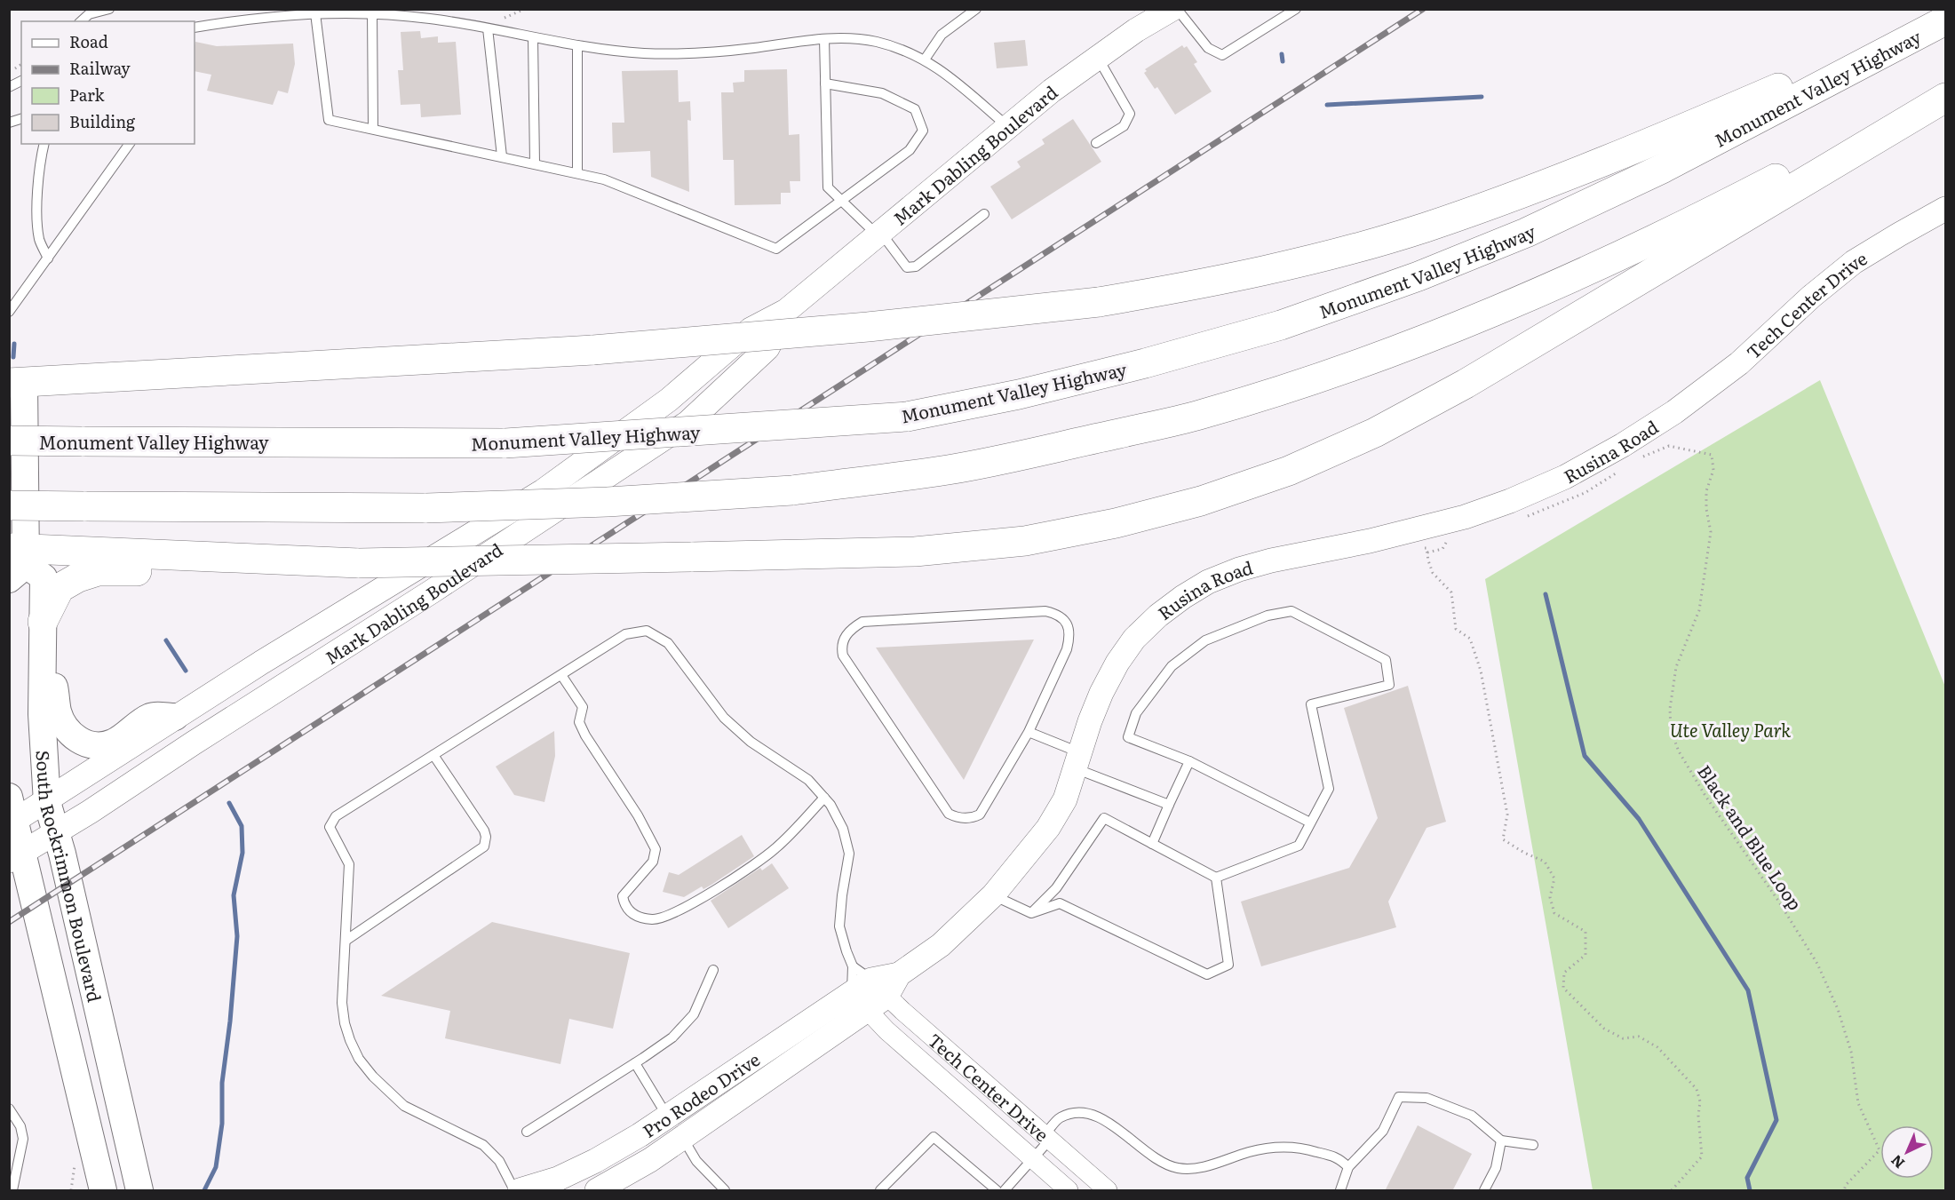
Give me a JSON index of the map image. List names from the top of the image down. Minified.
{"streets":{"highway":["Monument Valley Highway"],"main road":["South Rockrimmon Boulevard"],"street":["Mark Dabling Boulevard","Tech Center Drive","Rusina Road","Pro Rodeo Drive"],"path":["Black and Blue Loop"]},"crossings":[["Mark Dabling Boulevard","South Rockrimmon Boulevard"],["Tech Center Drive","Rusina Road"],["Tech Center Drive","Pro Rodeo Drive"],["Rusina Road","Pro Rodeo Drive"]],"parks":["Ute Valley Park"],"legend":["Road","Railway","Park","Building"],"north":"bottom left"}
